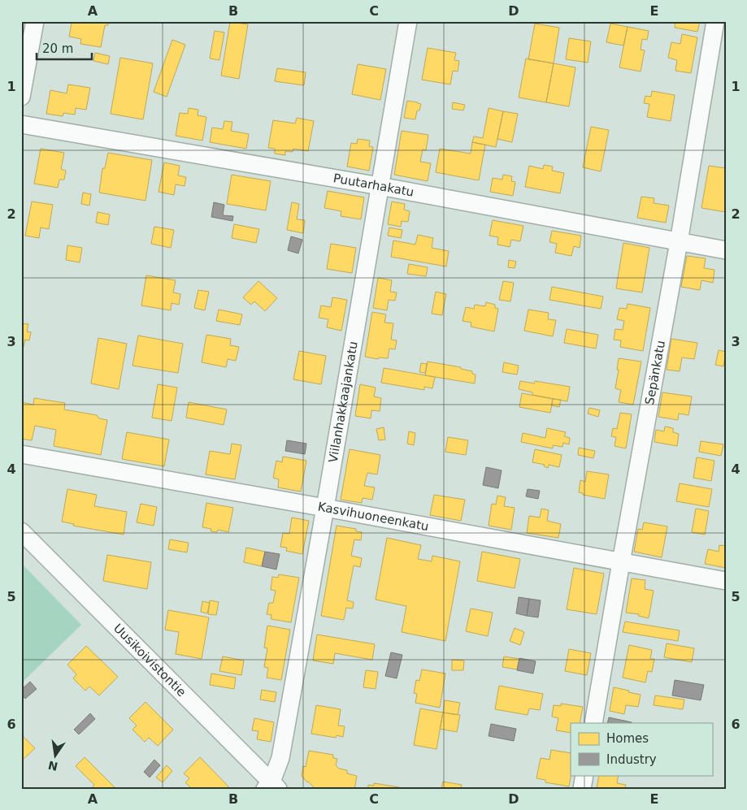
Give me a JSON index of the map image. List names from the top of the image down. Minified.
{"streets":{"street":["Puutarhakatu","Sepänkatu","Viilanhakkaajankatu","Kasvihuoneenkatu","Uusikoivistontie"]},"crossings":[["Puutarhakatu","Sepänkatu"],["Puutarhakatu","Viilanhakkaajankatu"],["Sepänkatu","Kasvihuoneenkatu"],["Viilanhakkaajankatu","Kasvihuoneenkatu"],["Viilanhakkaajankatu","Uusikoivistontie"]],"legend":["Homes","Industry"],"scale_bar":"20 m","north":"bottom","grid":{"columns":["A","B","C","D","E"],"rows":["1","2","3","4","5","6"]}}
